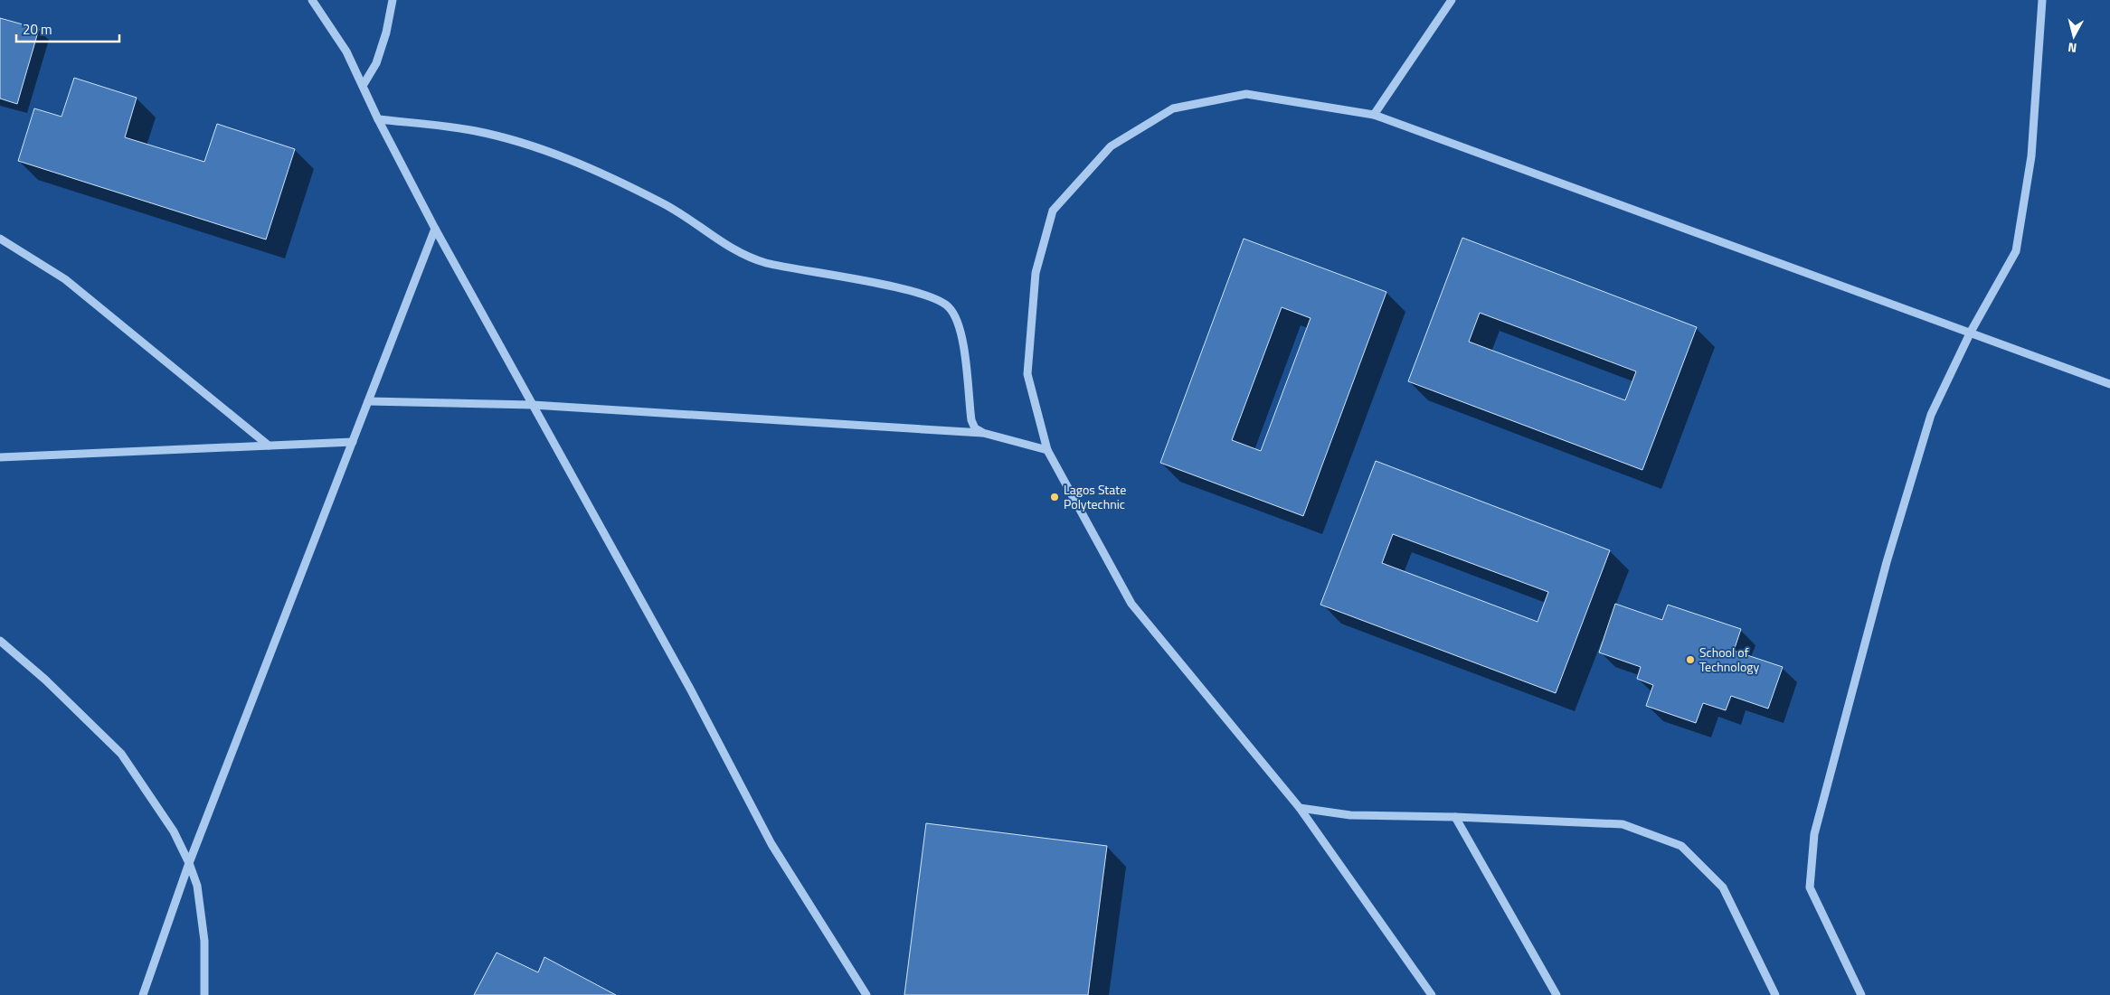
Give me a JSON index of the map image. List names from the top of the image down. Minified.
{"places":["Lagos State Polytechnic","School of Technology"],"scale_bar":"20 m","north":"bottom"}
